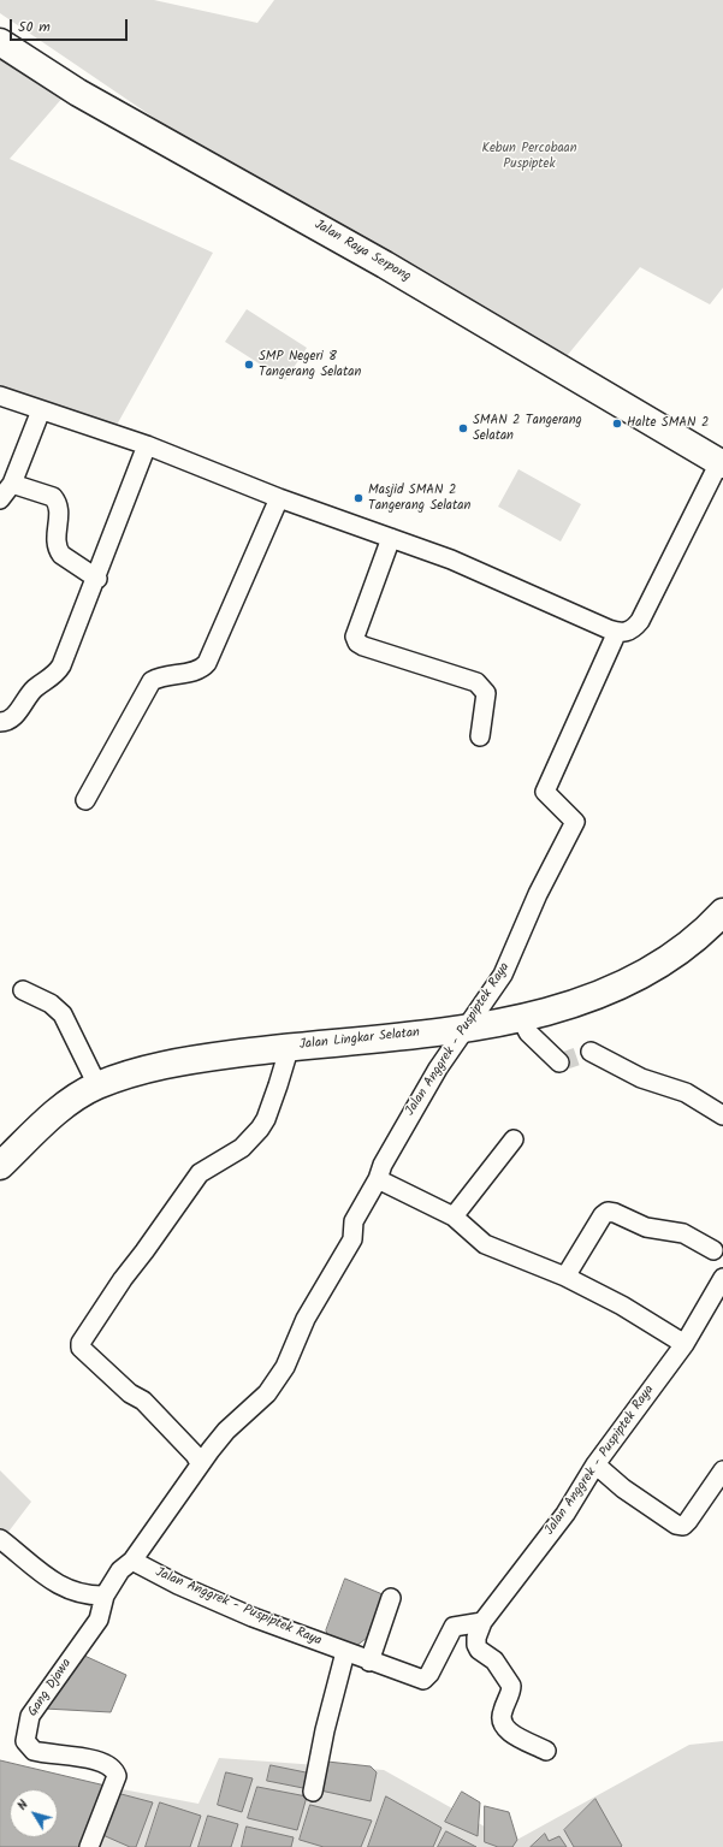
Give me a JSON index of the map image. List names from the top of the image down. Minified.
{"streets":{"main road":["Jalan Raya Serpong","Jalan Lingkar Selatan"],"street":["Jalan Anggrek - Puspiptek Raya","Gang Djawa"]},"crossings":[["Jalan Lingkar Selatan","Jalan Anggrek - Puspiptek Raya"],["Jalan Anggrek - Puspiptek Raya","Gang Djawa"]],"parks":["Kebun Percobaan Puspiptek"],"places":["SMP Negeri 8 Tangerang Selatan","Halte SMAN 2","SMAN 2 Tangerang Selatan","Masjid SMAN 2 Tangerang Selatan"],"scale_bar":"50 m","north":"top left"}
